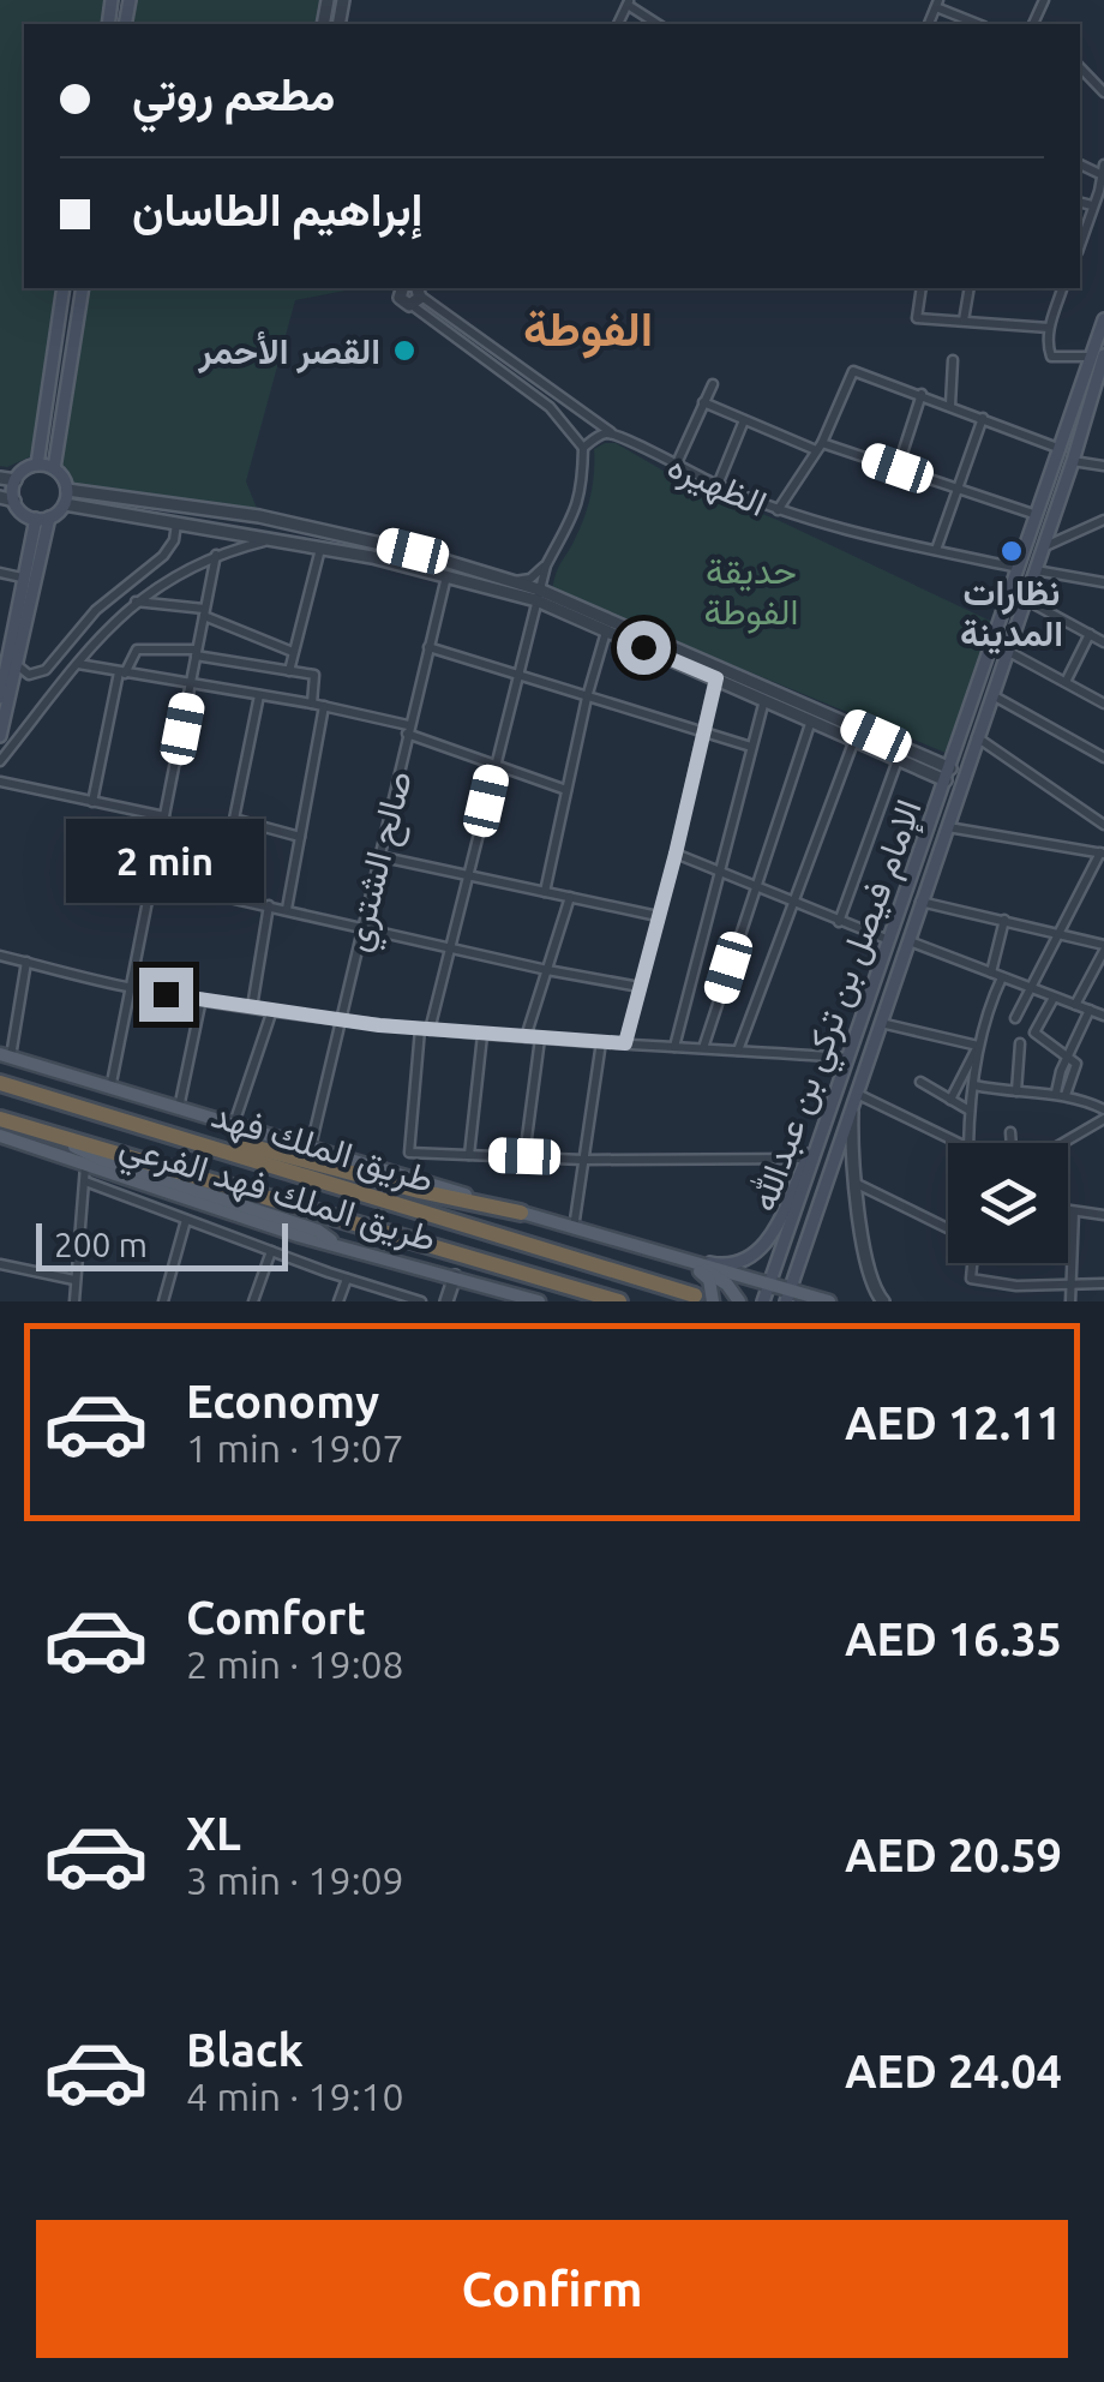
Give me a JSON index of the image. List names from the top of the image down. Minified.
{"streets":{"highway":["طريق الملك فهد"],"main road":["الإمام فيصل بن تركي بن عبدالله","طريق الملك فهد الفرعي"],"street":["الظهيره","صالح الشتري"]},"crossings":[["الظهيره","الإمام فيصل بن تركي بن عبدالله"],["صالح الشتري","طريق الملك فهد الفرعي"],["الإمام فيصل بن تركي بن عبدالله","طريق الملك فهد الفرعي"]],"districts":["الفوطة"],"parks":["حديقة الفوطة"],"places":["القصر الأحمر","نظارات المدينة"],"scale_bar":"200 m","page":{"banner":["مطعم روتي","إبراهيم الطاسان"],"bubble":"2 min","scale":"200 m","list":[{"name":"Economy","note":"1 min · 19:07","value":"AED 12.11"},{"name":"Comfort","note":"2 min · 19:08","value":"AED 16.35"},{"name":"XL","note":"3 min · 19:09","value":"AED 20.59"},{"name":"Black","note":"4 min · 19:10","value":"AED 24.04"}],"buttons":"Confirm"}}
